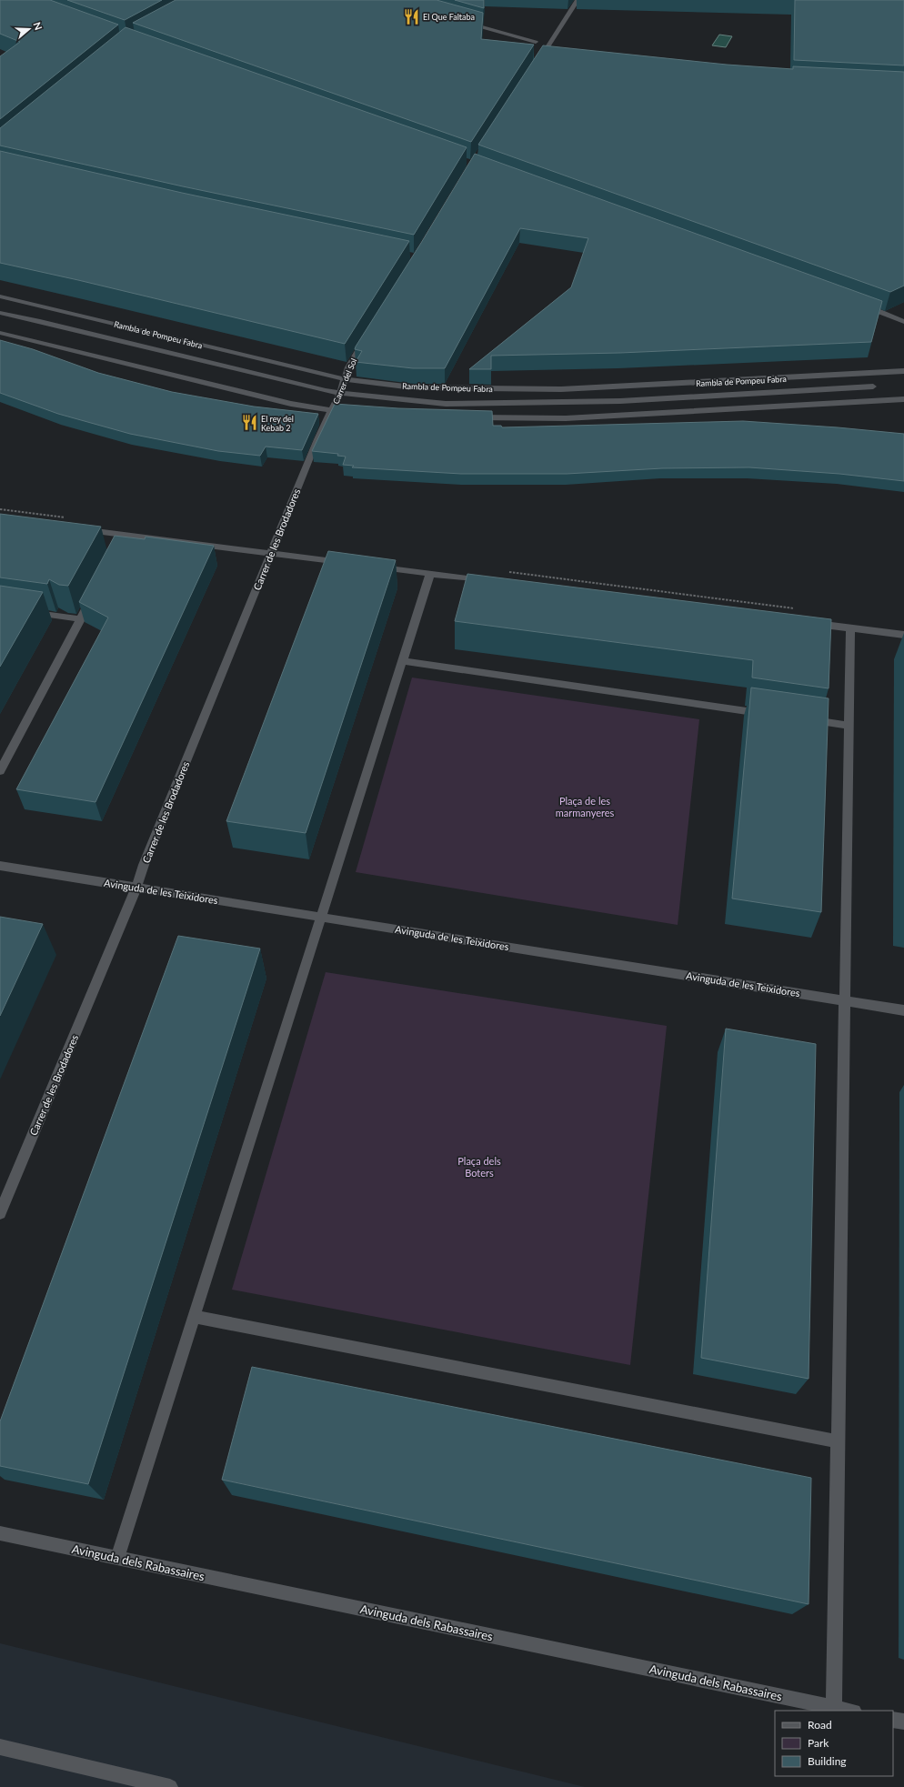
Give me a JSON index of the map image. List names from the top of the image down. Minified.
{"streets":{"street":["Rambla de Pompeu Fabra","Carrer del Sol","Carrer de les Brodadores","Avinguda de les Teixidores","Avinguda dels Rabassaires"]},"crossings":[["Rambla de Pompeu Fabra","Carrer del Sol"],["Carrer del Sol","Carrer de les Brodadores"],["Carrer de les Brodadores","Avinguda de les Teixidores"]],"parks":["Plaça de les marmanyeres","Plaça dels Boters"],"places":{"restaurant":["El Que Faltaba","El rey del Kebab 2"]},"legend":["Road","Park","Building"],"north":"right"}
